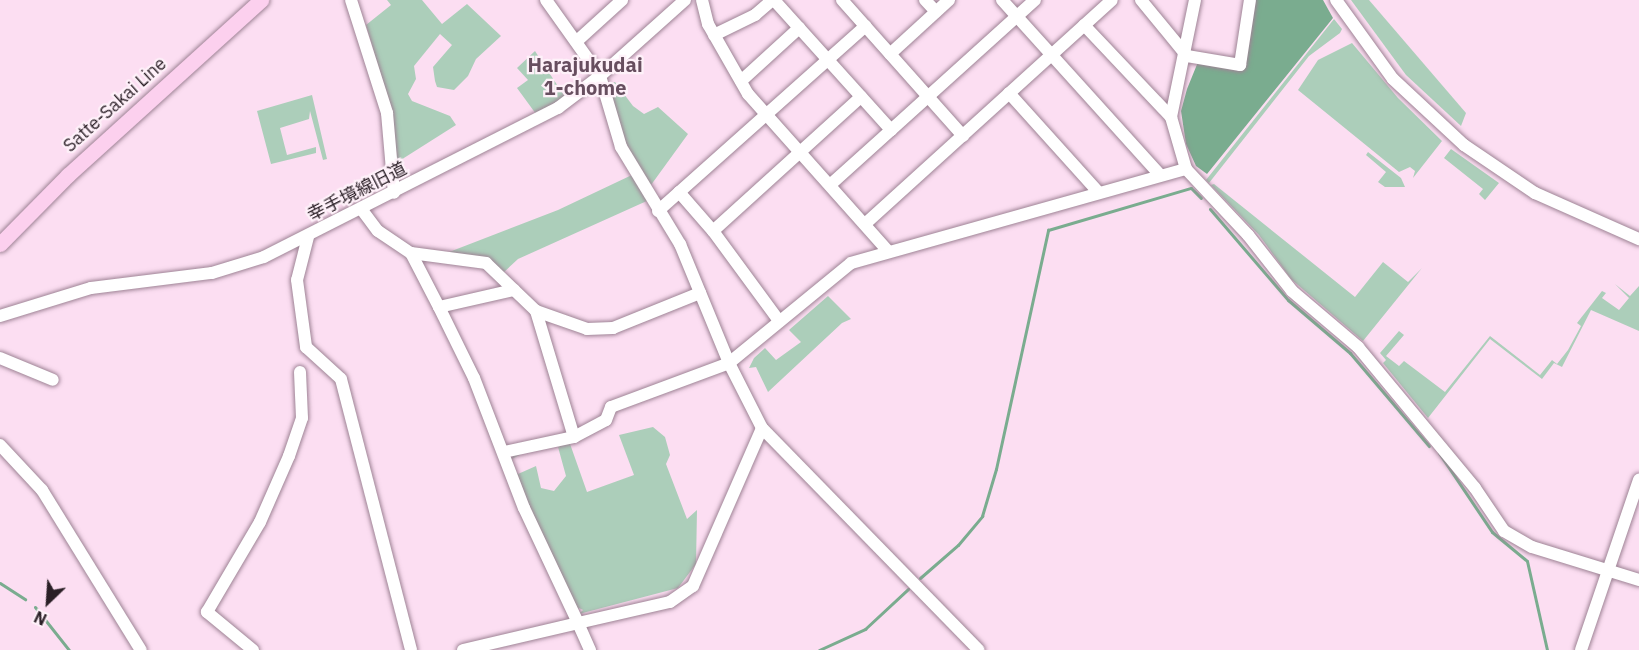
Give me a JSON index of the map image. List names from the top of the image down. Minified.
{"streets":{"main road":["Satte-Sakai Line"],"street":["幸手境線旧道"]},"districts":["Harajukudai 1-chome"],"north":"bottom left"}
